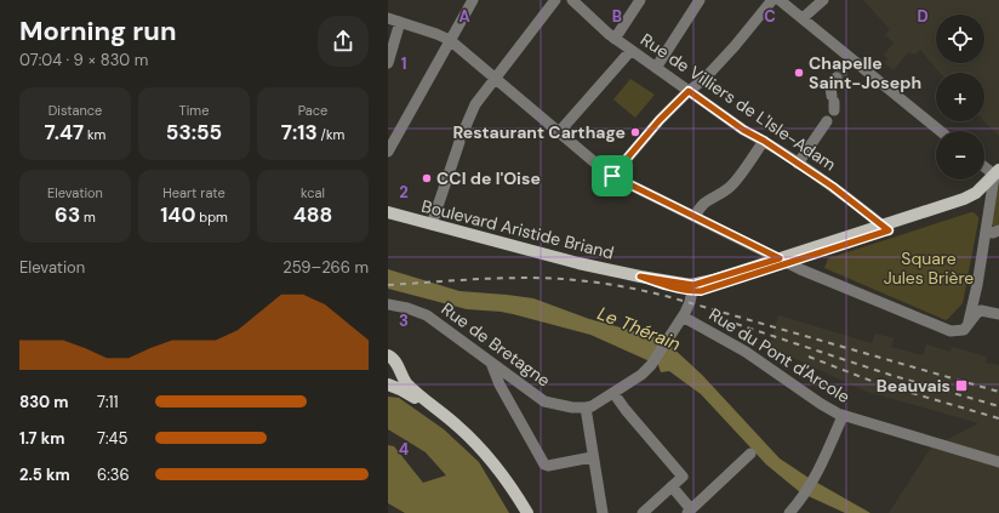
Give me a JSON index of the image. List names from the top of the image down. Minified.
{"streets":{"main road":["Boulevard Aristide Briand"],"street":["Rue de Villiers de L'Isle-Adam","Rue de Bretagne","Rue du Pont d'Arcole"]},"water":["Le Thérain"],"parks":["Square Jules Brière"],"places":{"other":["Chapelle Saint-Joseph","Restaurant Carthage","CCI de l'Oise"],"transit":["Beauvais"]},"page":{"heading":["Morning run","07:04 · 9 × 830 m"],"map_buttons":["+","−"],"stats":[["Distance","7.47 km"],["Time","53:55"],["Pace","7:13 /km"],["Elevation","63 m"],["Heart rate","140 bpm"],["kcal","488"]],"chart":["Elevation","259–266 m"],"list":[{"name":"830 m","note":"7:11"},{"name":"1.7 km","note":"7:45"},{"name":"2.5 km","note":"6:36"}]},"grid":{"columns":["A","B","C","D"],"rows":["1","2","3","4"]}}
